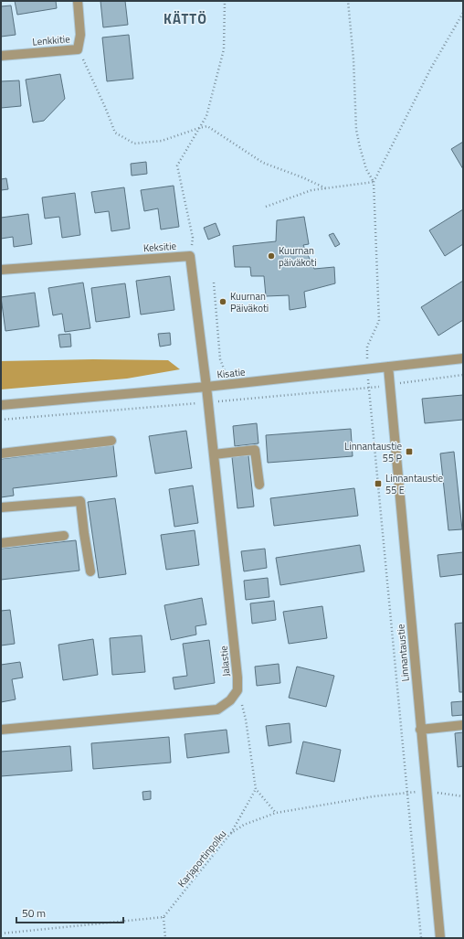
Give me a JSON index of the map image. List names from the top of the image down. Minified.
{"streets":{"street":["Lenkkitie","Keksitie","Kisatie","Linnantaustie","Jalastie"],"path":["Karjaportinpolku"]},"crossings":[["Keksitie","Kisatie"],["Keksitie","Jalastie"],["Kisatie","Linnantaustie"],["Kisatie","Jalastie"],["Linnantaustie","Karjaportinpolku"]],"districts":["KÄTTÖ"],"places":{"other":["Kuurnan päiväkoti","Kuurnan Päiväkoti"],"transit":["Linnantaustie 55 P","Linnantaustie 55 E"]},"scale_bar":"50 m"}
